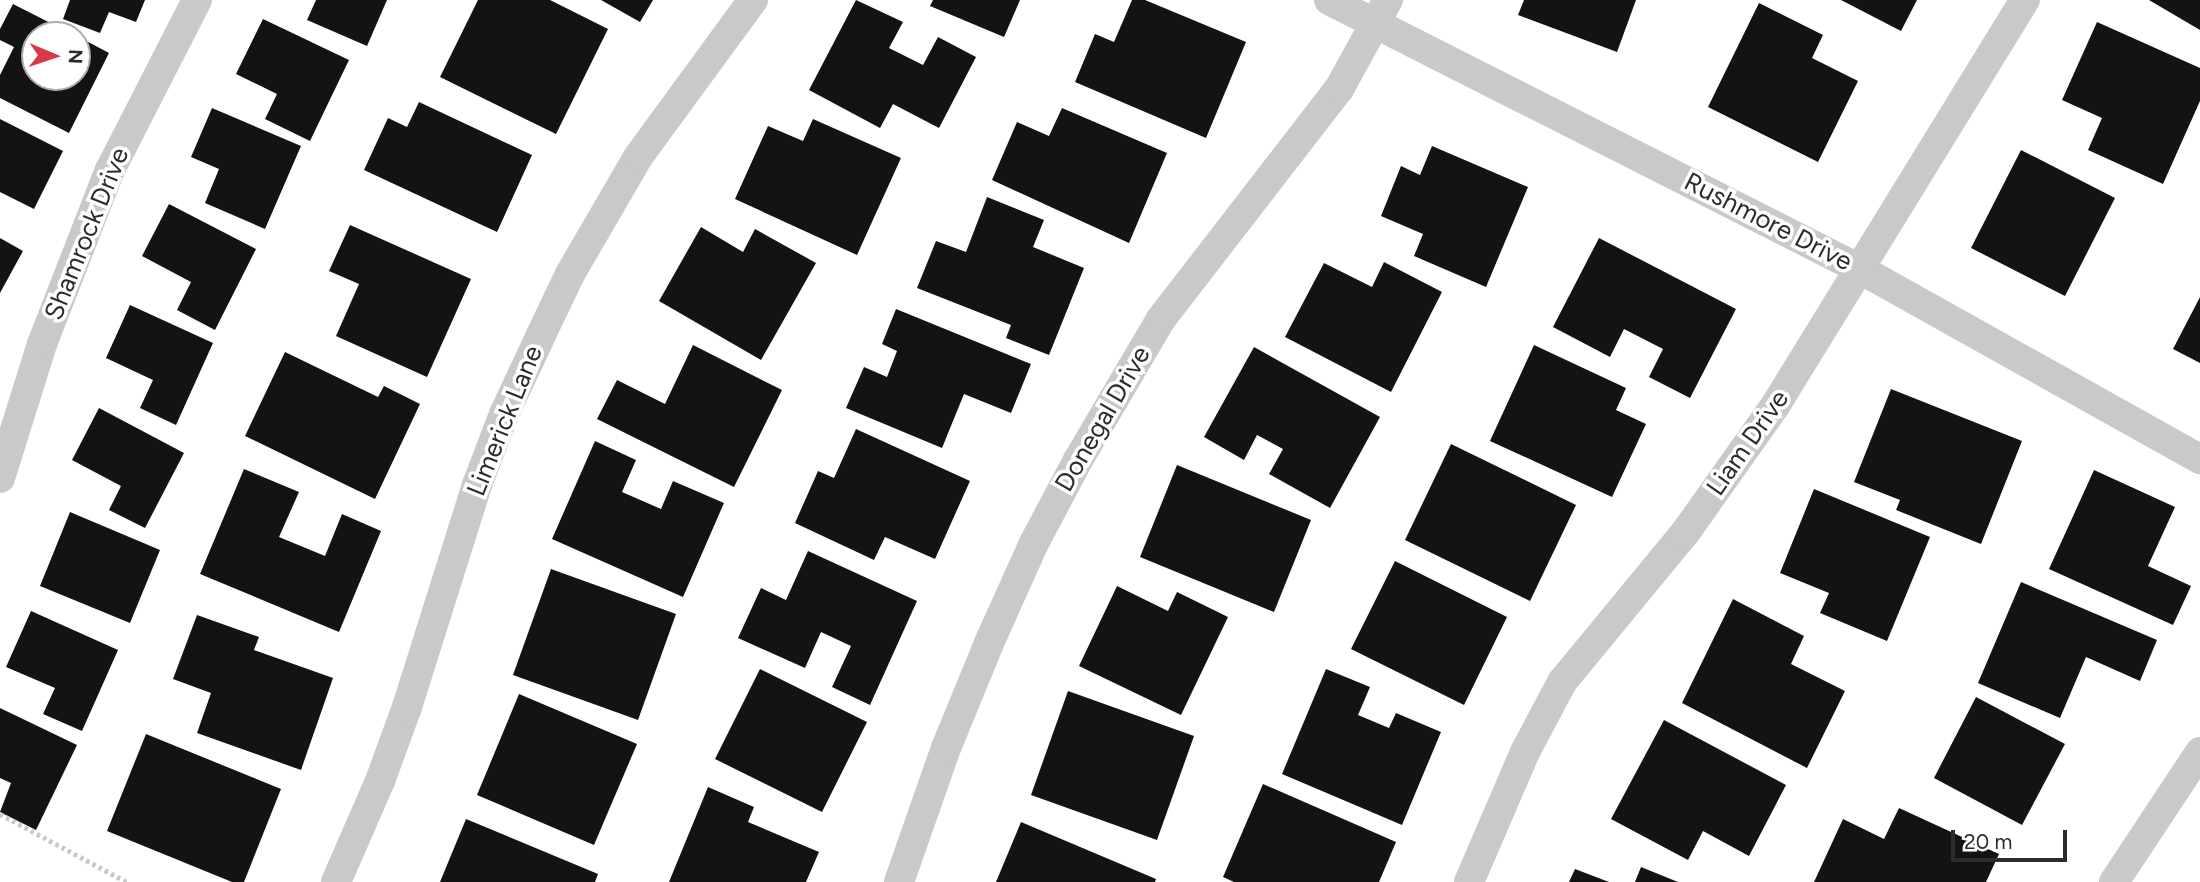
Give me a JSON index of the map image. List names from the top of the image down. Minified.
{"streets":{"street":["Rushmore Drive","Shamrock Drive","Donegal Drive","Limerick Lane","Liam Drive"]},"crossings":[["Rushmore Drive","Donegal Drive"],["Rushmore Drive","Liam Drive"]],"scale_bar":"20 m","north":"right"}
